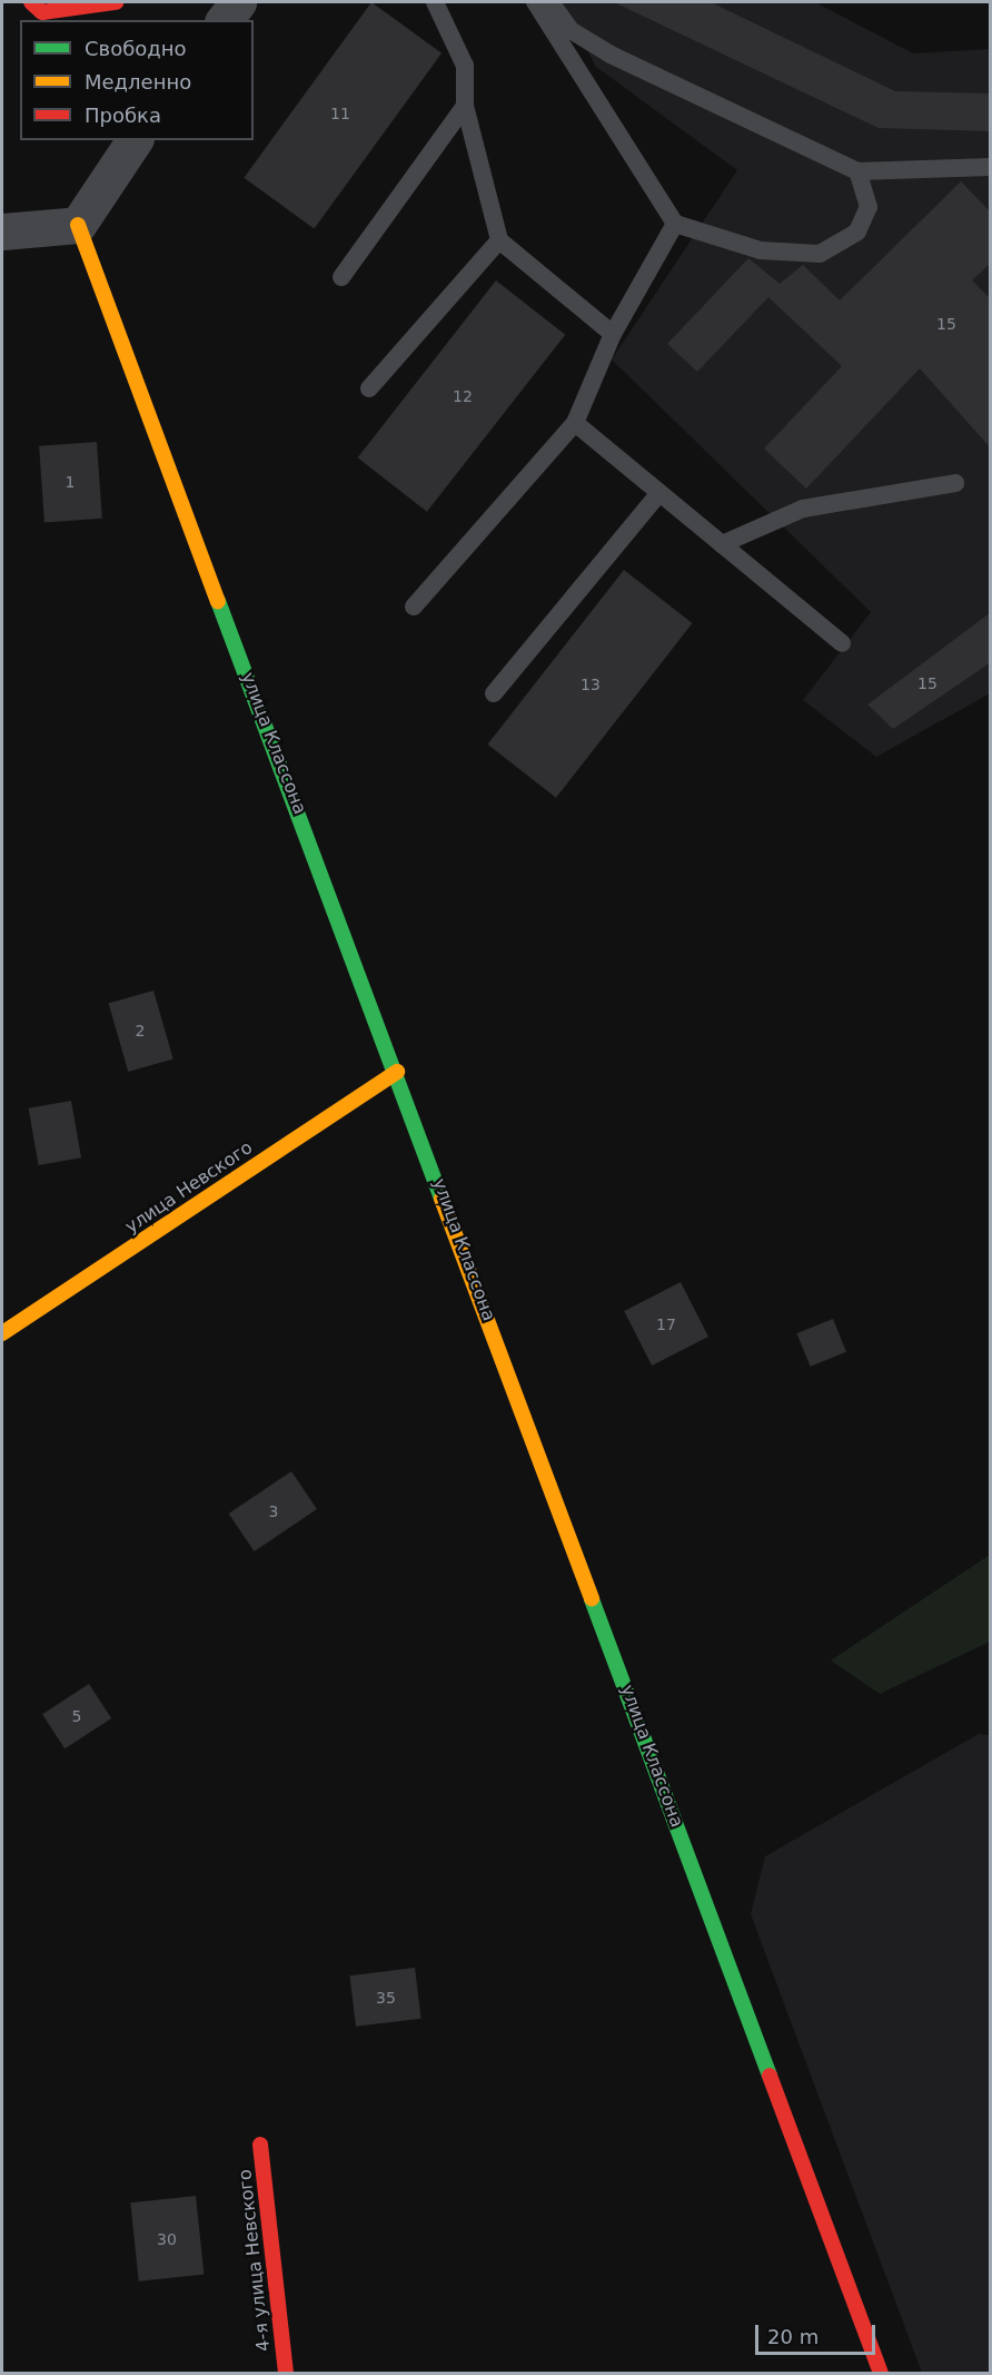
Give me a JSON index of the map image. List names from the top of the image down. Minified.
{"streets":{"street":["улица Классона","улица Невского","4-я улица Невского"]},"crossings":[["улица Классона","улица Невского"]],"house_numbers":["11","15","12","1","15","13","2","17","3","5","35","30"],"legend":["Свободно","Медленно","Пробка"],"scale_bar":"20 m"}
